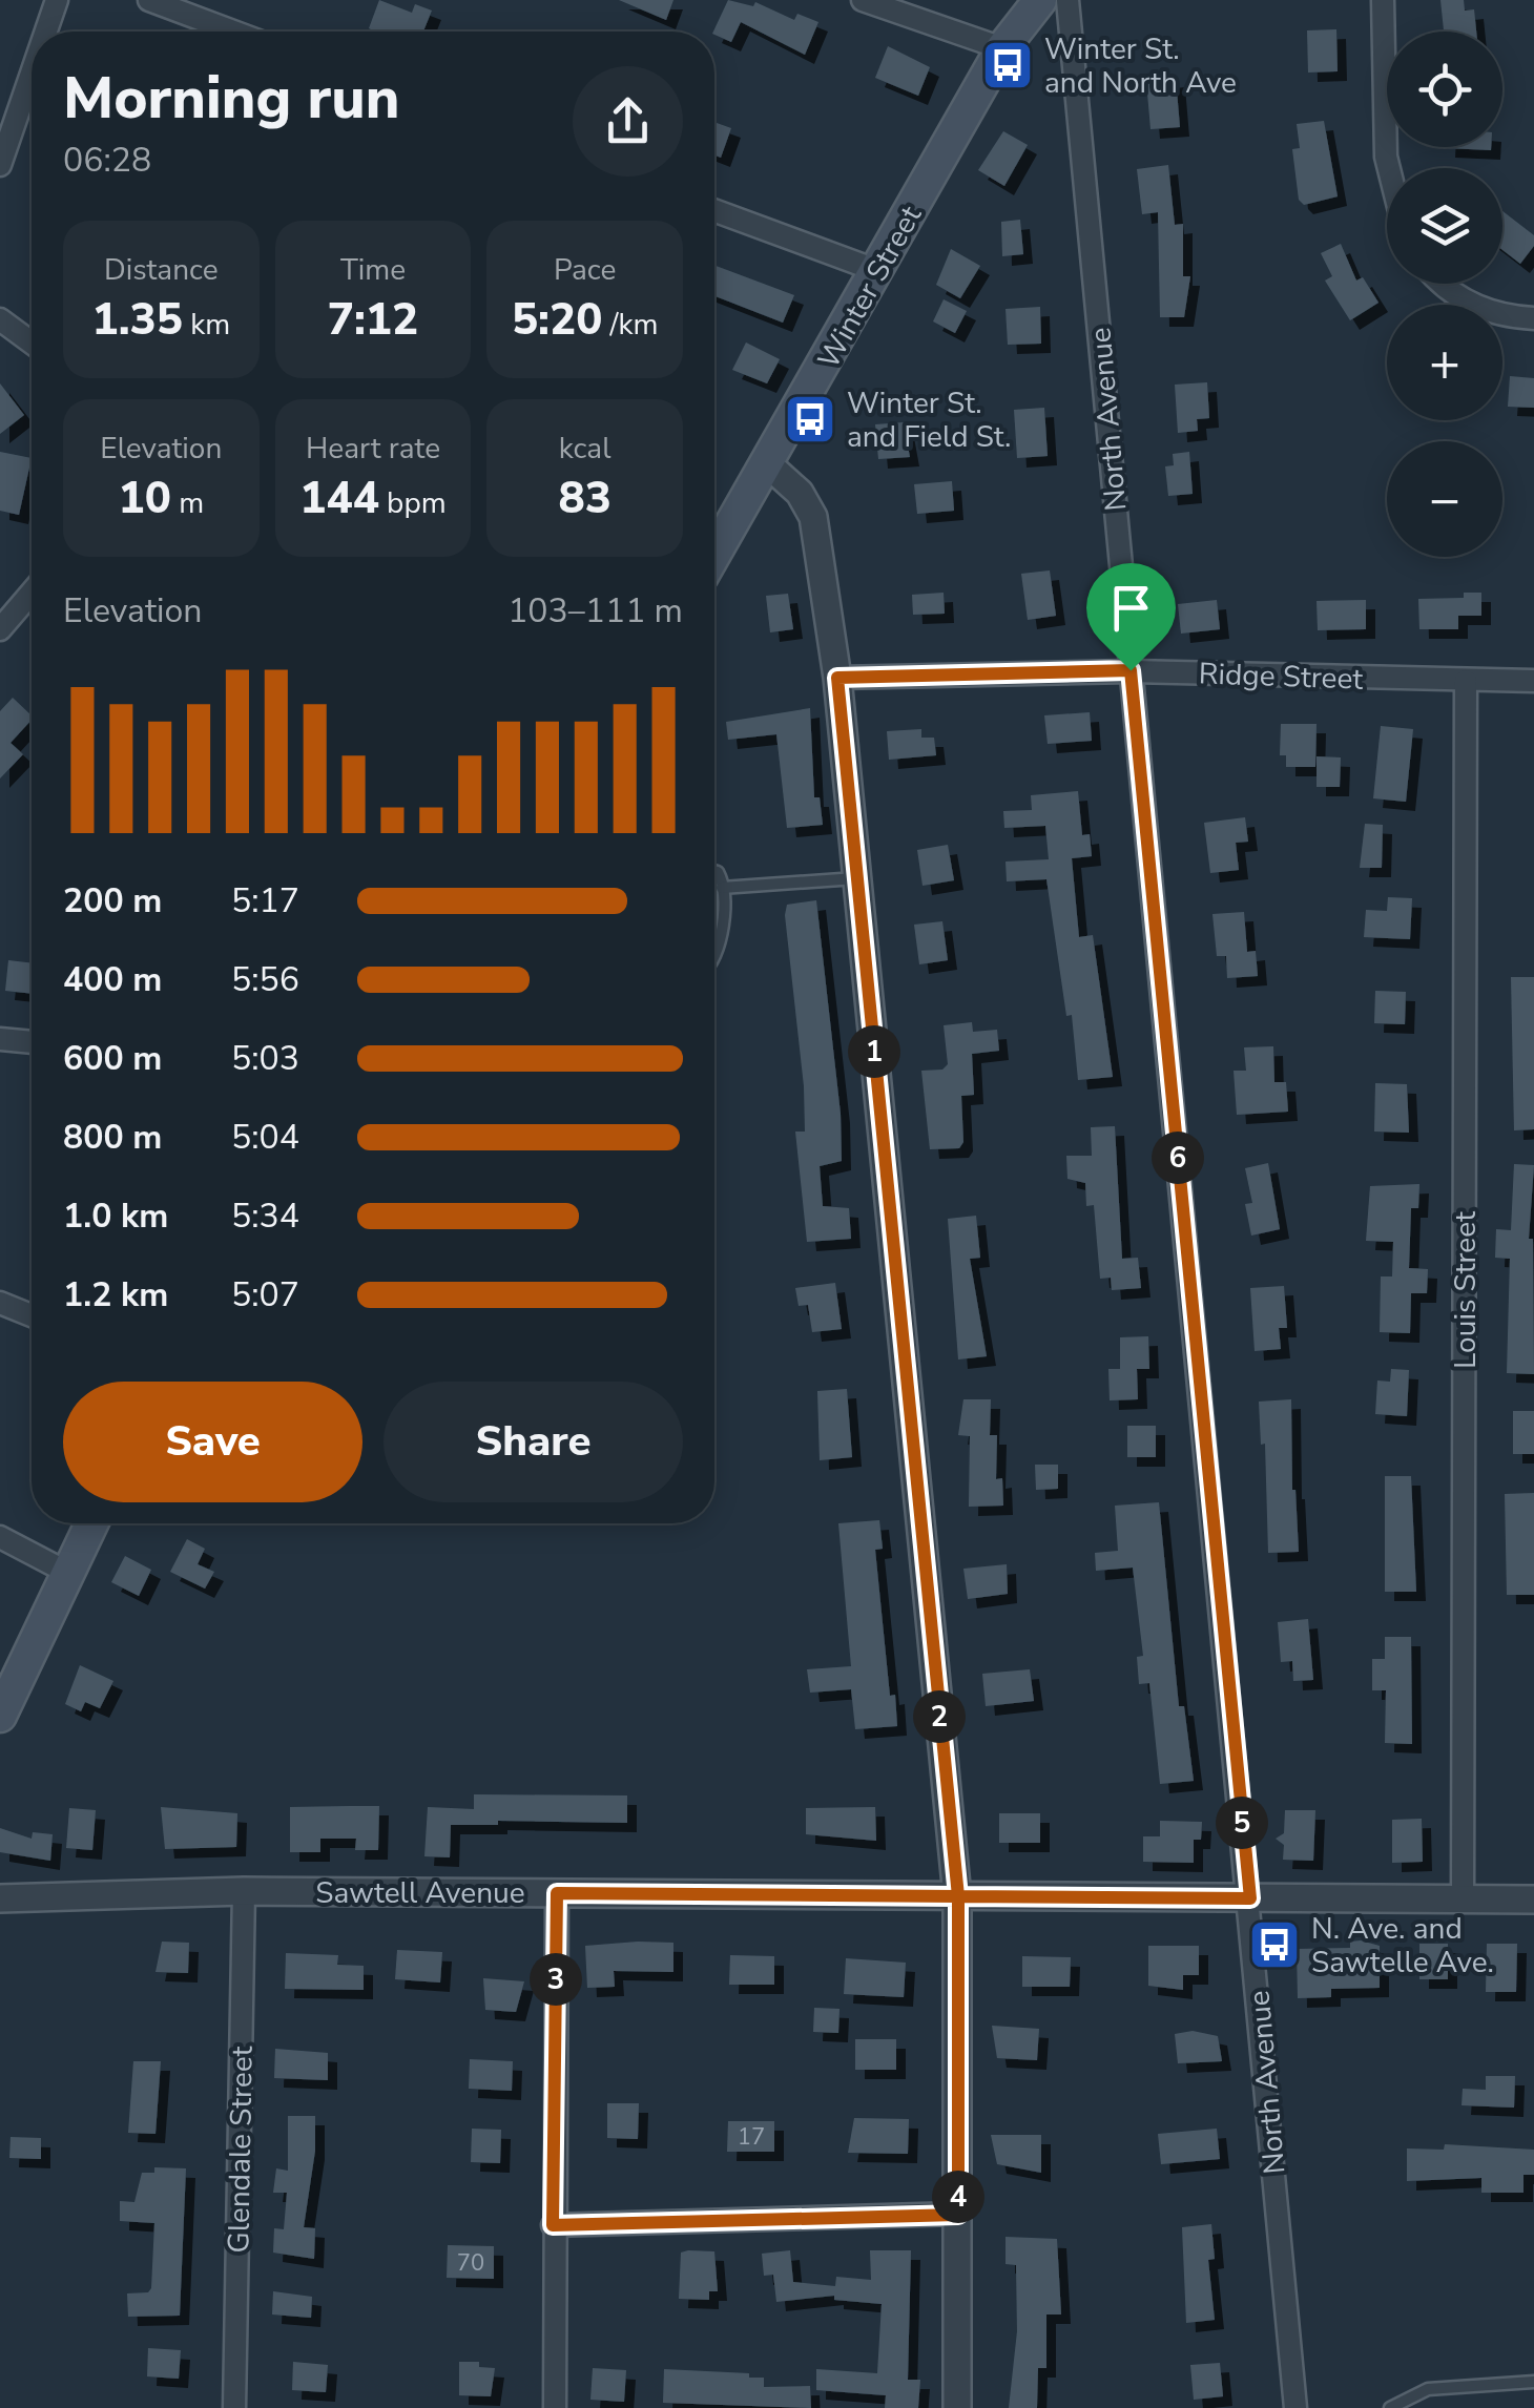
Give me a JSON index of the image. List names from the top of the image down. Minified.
{"streets":{"main road":["Winter Street"],"street":["North Avenue","Ridge Street","Louis Street","Sawtell Avenue","Glendale Street"]},"crossings":[["North Avenue","Ridge Street"],["North Avenue","Sawtell Avenue"],["Ridge Street","Louis Street"],["Louis Street","Sawtell Avenue"],["Sawtell Avenue","Glendale Street"]],"places":{"bus stop":["Winter St. and North Ave","Winter St. and Field St.","N. Ave. and Sawtelle Ave."]},"house_numbers":["17","70"],"page":{"map_buttons":["+","−"],"heading":["Morning run","06:28"],"stats":[["Distance","1.35 km"],["Time","7:12"],["Pace","5:20 /km"],["Elevation","10 m"],["Heart rate","144 bpm"],["kcal","83"]],"chart":["Elevation","103–111 m"],"list":[{"name":"200 m","note":"5:17"},{"name":"400 m","note":"5:56"},{"name":"600 m","note":"5:03"},{"name":"800 m","note":"5:04"},{"name":"1.0 km","note":"5:34"},{"name":"1.2 km","note":"5:07"}],"pins":["1","6","2","5","3","4"],"buttons":["Save","Share"]}}
